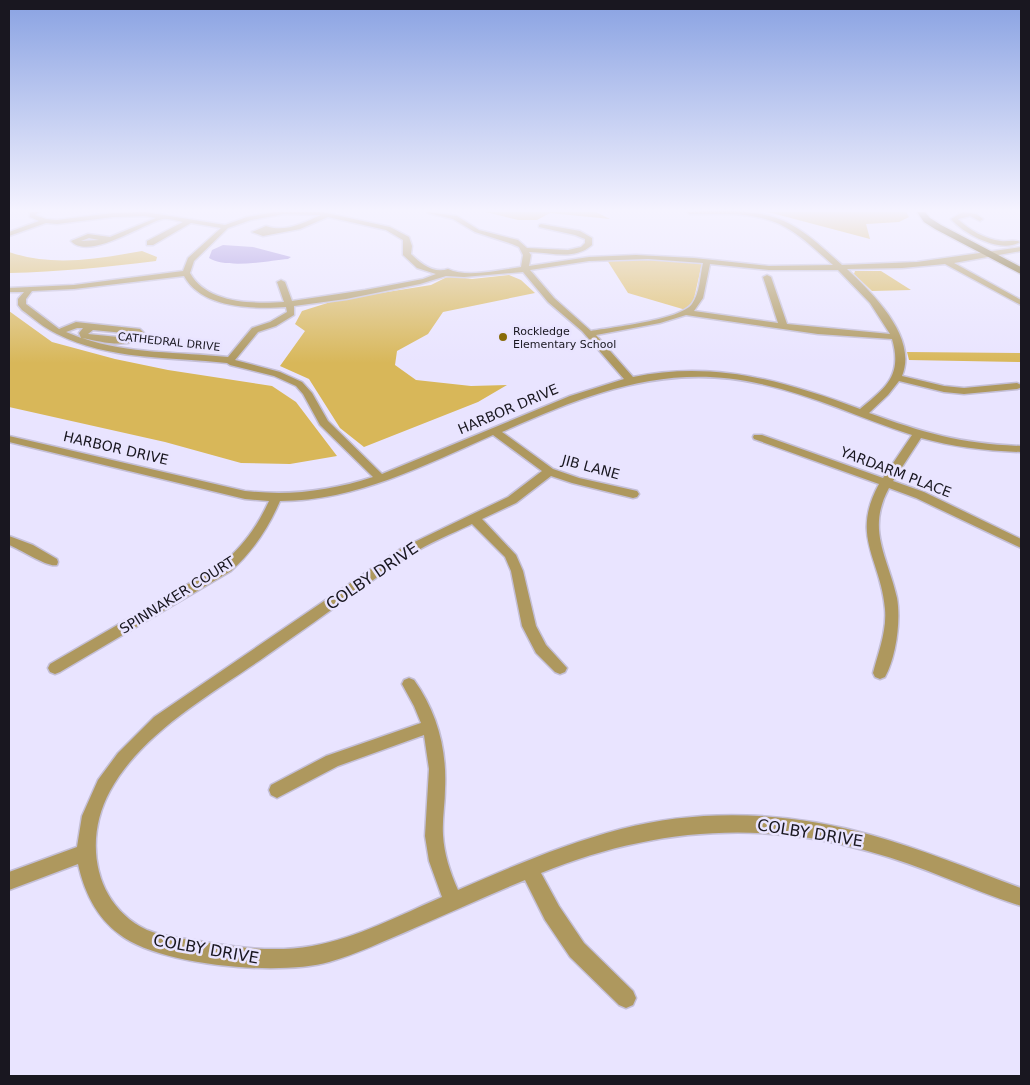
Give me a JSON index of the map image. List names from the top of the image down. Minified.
{"streets":{"street":["CATHEDRAL DRIVE","HARBOR DRIVE","JIB LANE","YARDARM PLACE","COLBY DRIVE","SPINNAKER COURT"]},"crossings":[["HARBOR DRIVE","JIB LANE"],["HARBOR DRIVE","SPINNAKER COURT"],["JIB LANE","COLBY DRIVE"]],"places":["Rockledge Elementary School"]}
